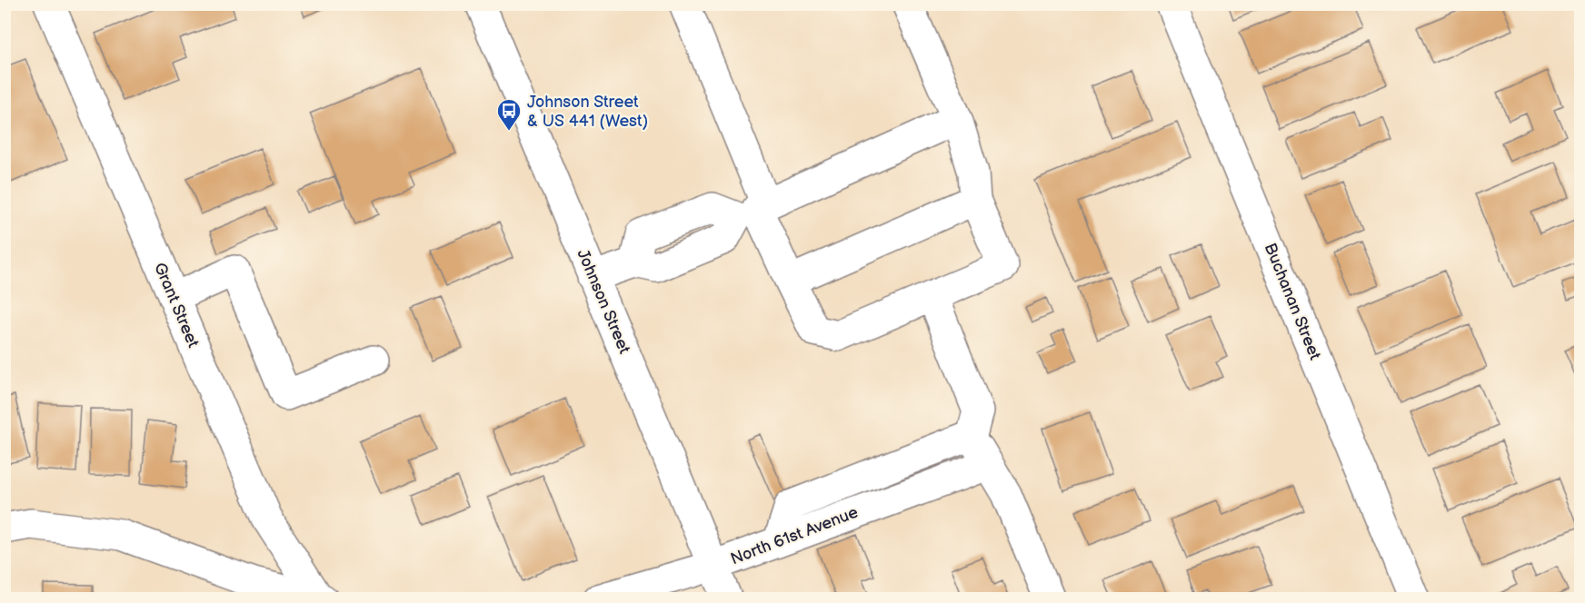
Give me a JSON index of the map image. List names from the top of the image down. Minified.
{"streets":{"street":["Johnson Street","Buchanan Street","Grant Street","North 61st Avenue"]},"crossings":[["Johnson Street","North 61st Avenue"]],"places":{"bus stop":["Johnson Street & US 441 (West)"]}}
